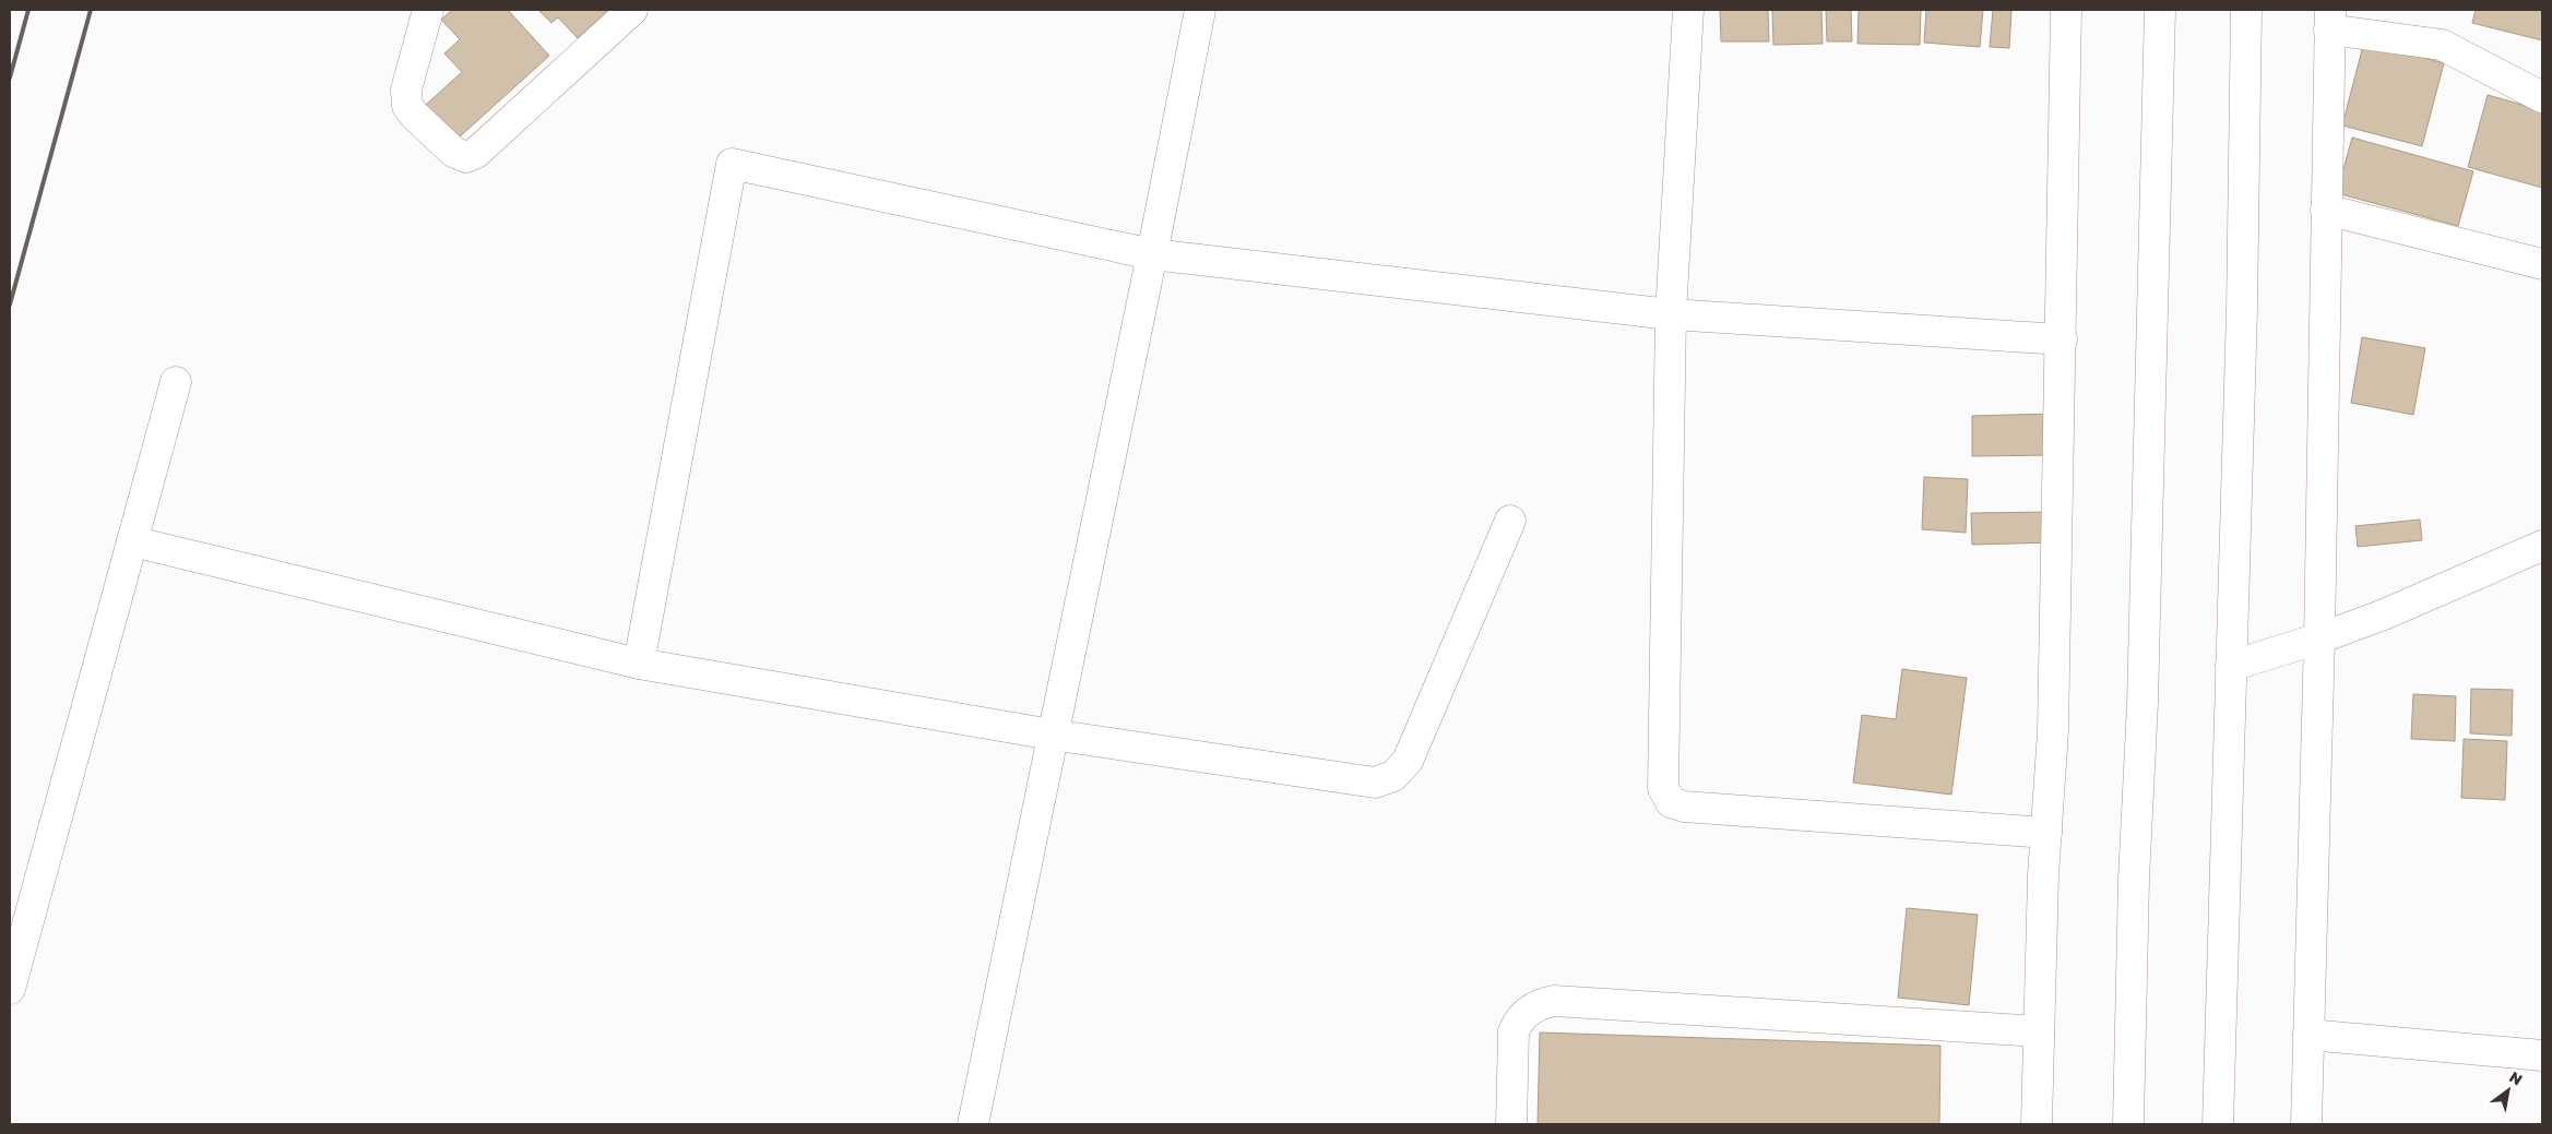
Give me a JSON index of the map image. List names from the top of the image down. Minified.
{"north":"top right"}
